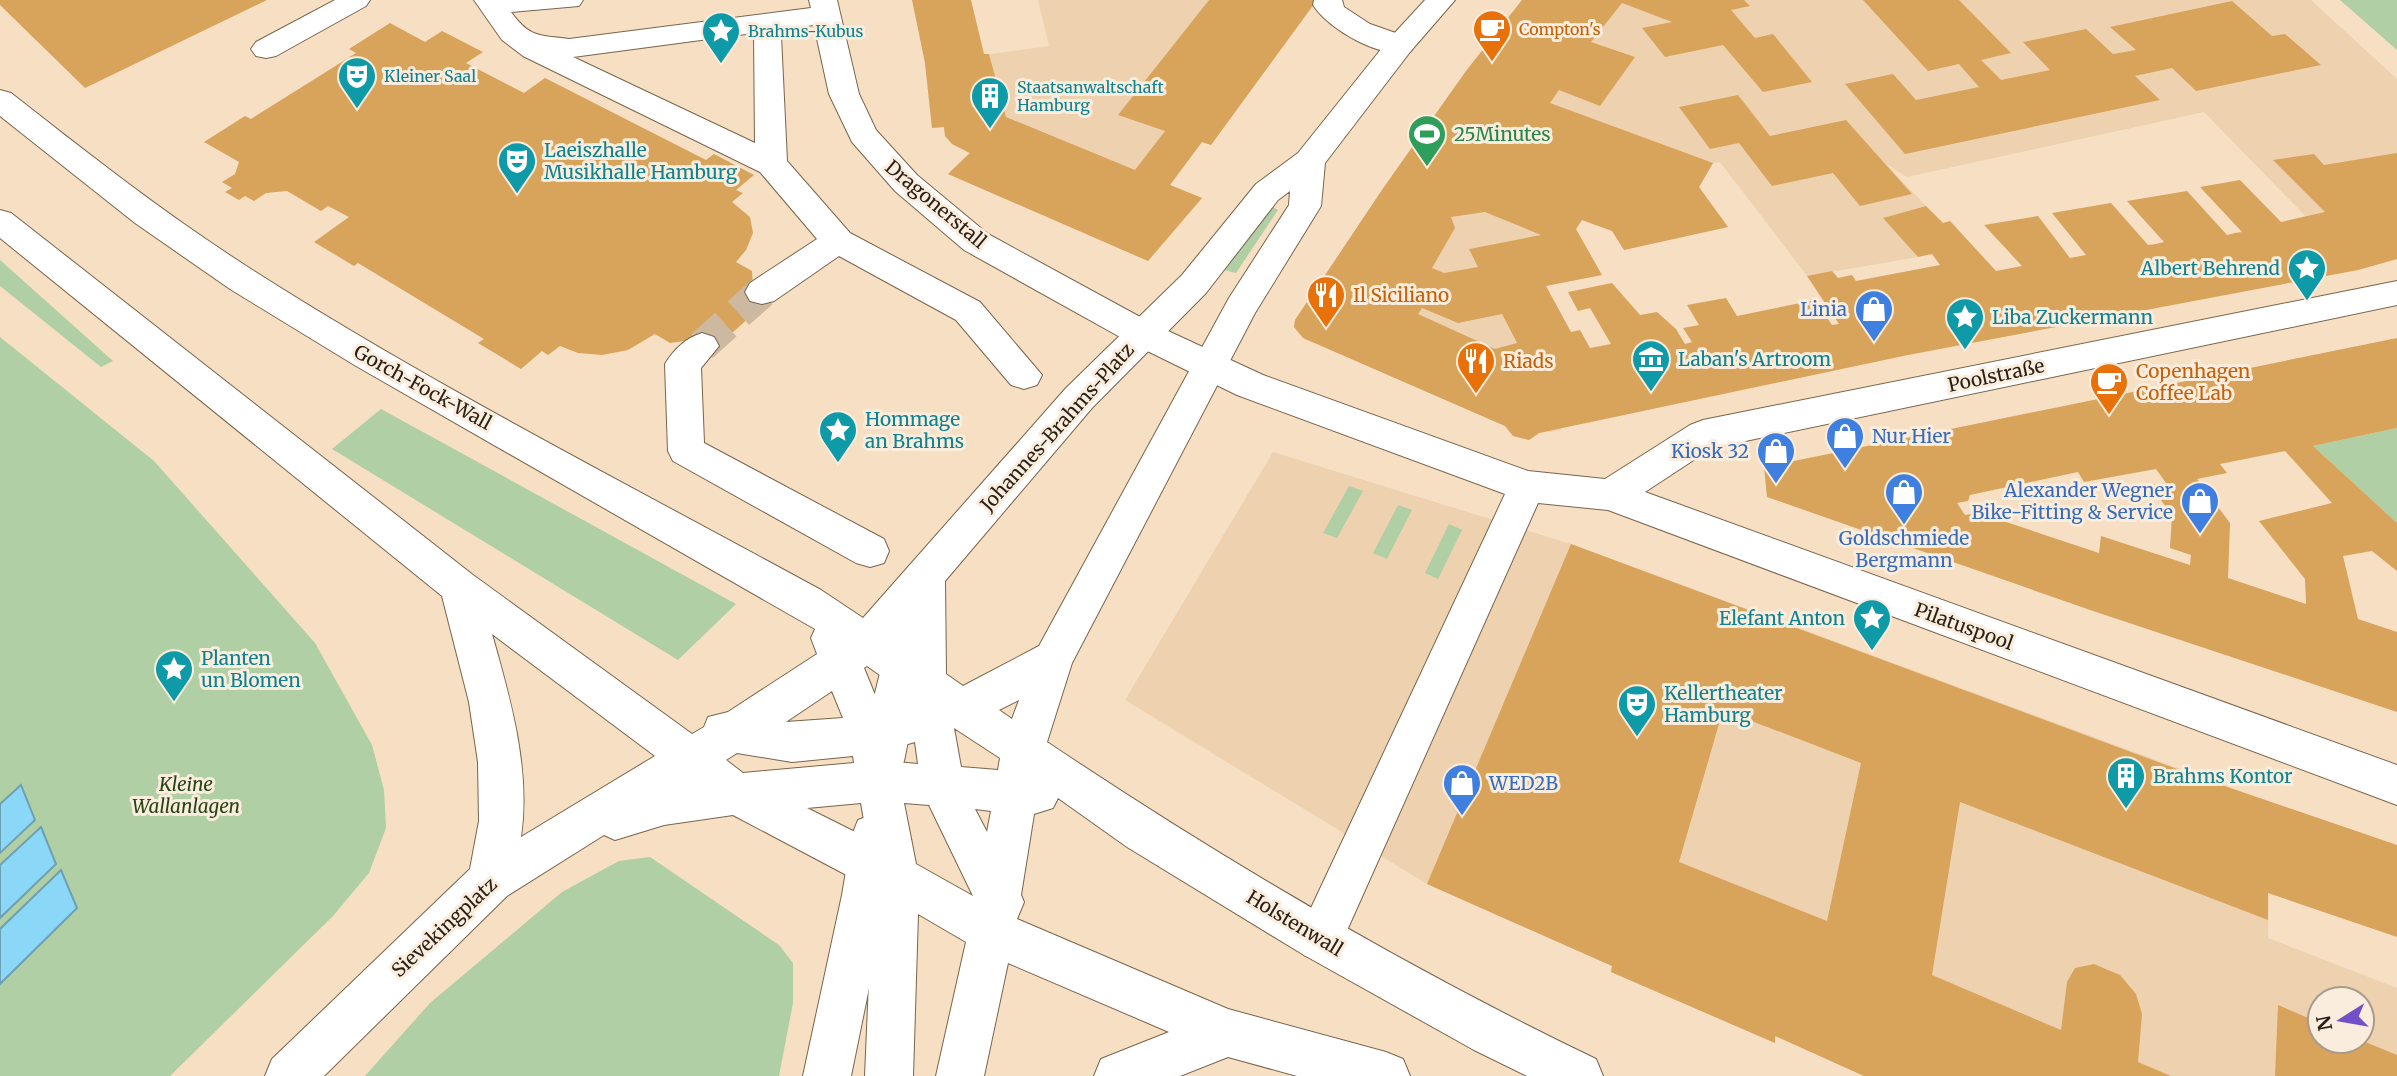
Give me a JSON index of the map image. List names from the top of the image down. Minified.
{"streets":{"main road":["Dragonerstall","Poolstraße","Gorch-Fock-Wall","Johannes-Brahms-Platz","Pilatuspool","Holstenwall","Sievekingplatz"]},"crossings":[["Dragonerstall","Johannes-Brahms-Platz"],["Poolstraße","Pilatuspool"],["Gorch-Fock-Wall","Johannes-Brahms-Platz"],["Johannes-Brahms-Platz","Pilatuspool"],["Johannes-Brahms-Platz","Sievekingplatz"]],"parks":["Kleine Wallanlagen"],"places":{"cafe":["Compton's","Copenhagen Coffee Lab"],"place":["Brahms-Kubus","Albert Behrend","Liba Zuckermann","Hommage an Brahms","Elefant Anton","Planten un Blomen"],"theatre":["Kleiner Saal","Laeiszhalle Musikhalle Hamburg","Kellertheater Hamburg"],"building":["Staatsanwaltschaft Hamburg","Brahms Kontor"],"sports":["25Minutes"],"restaurant":["Il Siciliano","Riads"],"shop":["Linia","Nur Hier","Kiosk 32","Goldschmiede Bergmann","Alexander Wegner Bike-Fitting & Service","WED2B"],"museum":["Laban's Artroom"]},"north":"left"}
